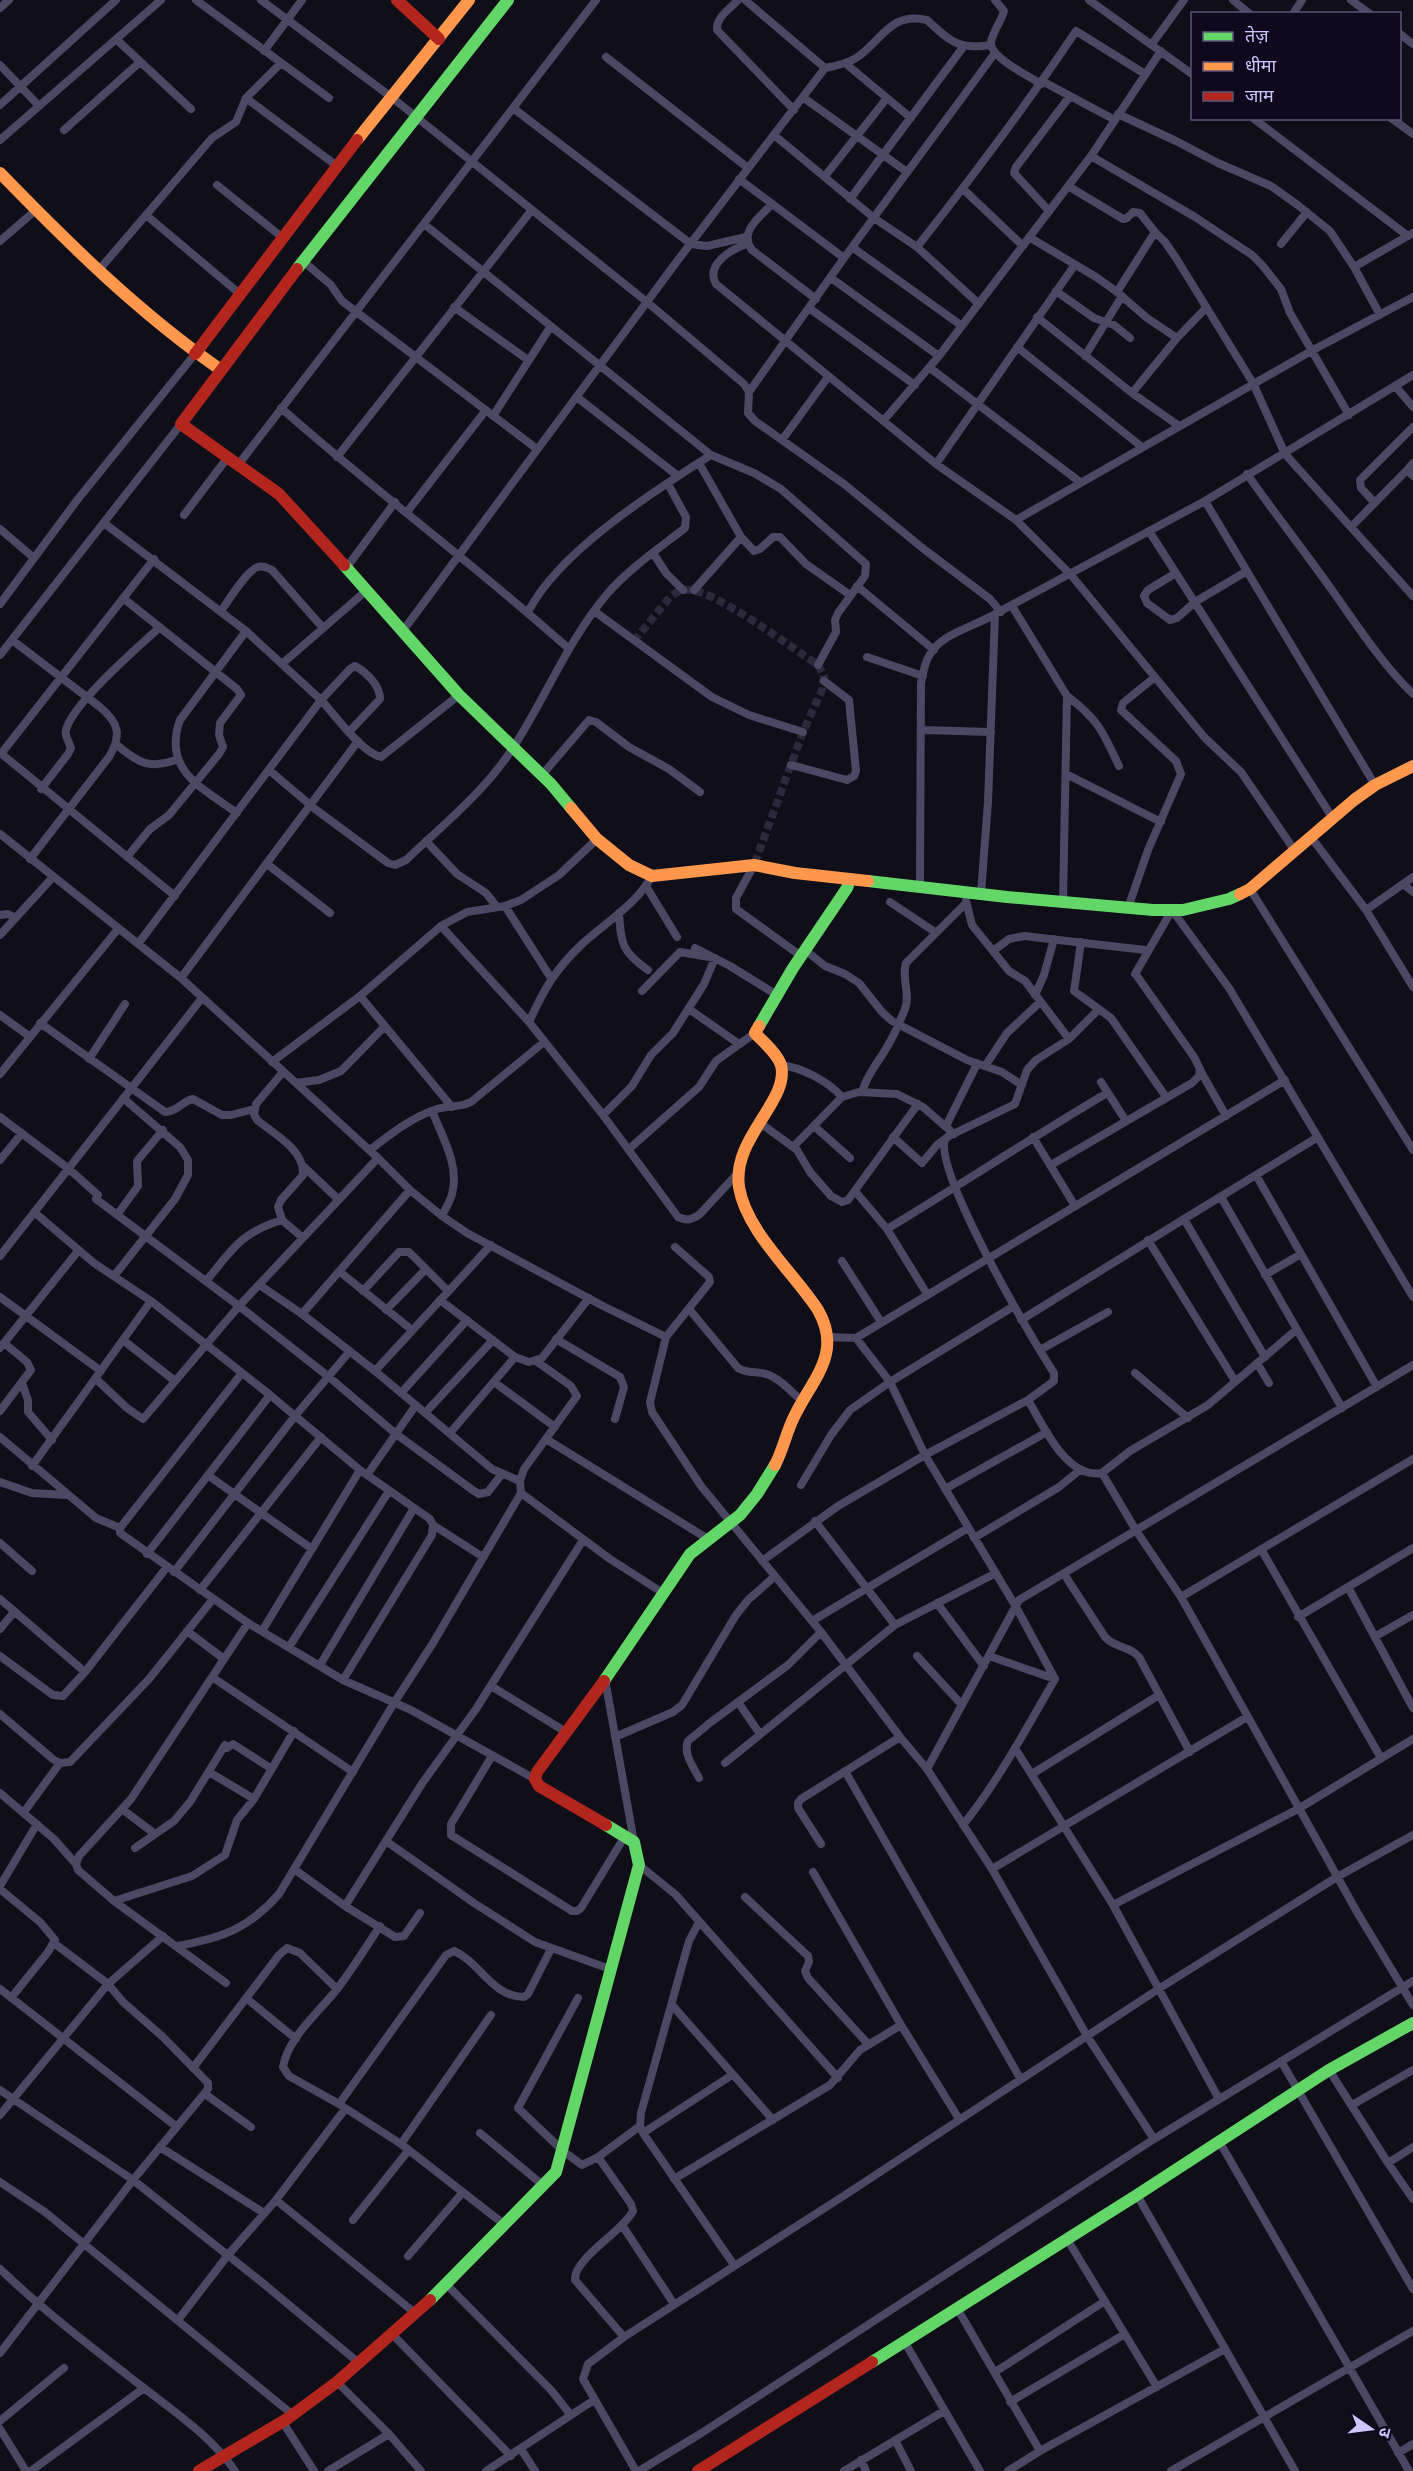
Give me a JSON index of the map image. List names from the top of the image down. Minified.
{"legend":["तेज़","धीमा","जाम"],"north":"right"}
